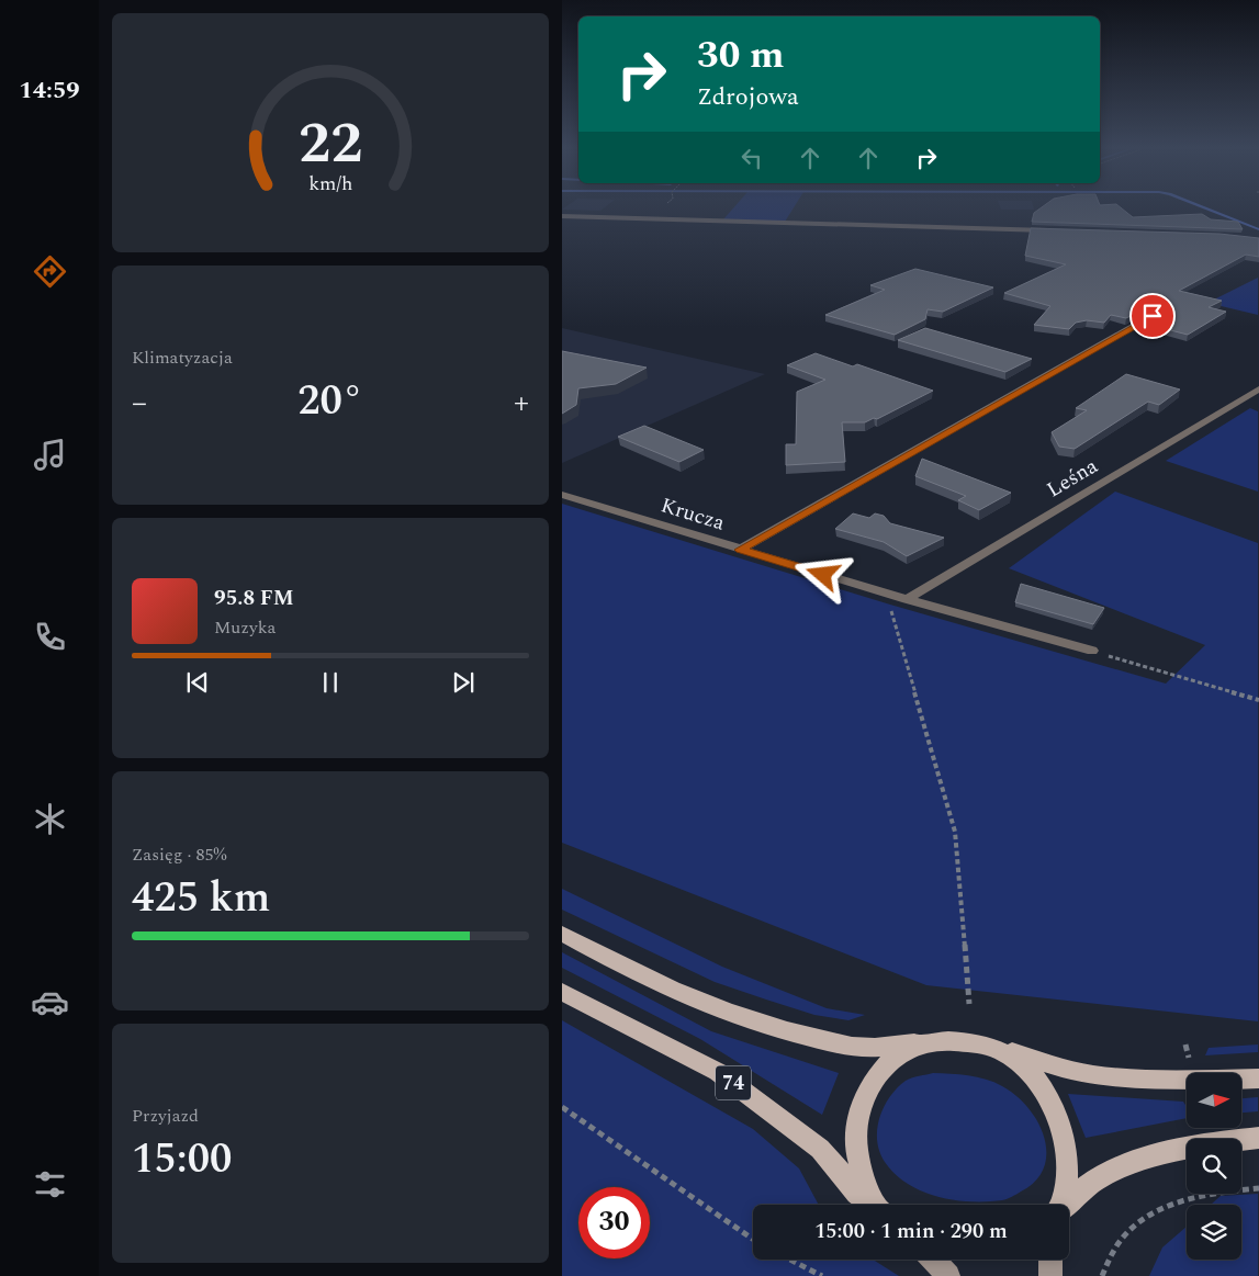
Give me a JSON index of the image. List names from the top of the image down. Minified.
{"streets":{"main road":["74"],"street":["Leśna","Krucza"]},"crossings":[["Leśna","Krucza"]],"north":"right","page":{"tabs":"14:59","turn":["30 m","Zdrojowa"],"tile":["Klimatyzacja",["Zasięg · 85%","425 km"],["Przyjazd","15:00"]],"heat":["−","20°","+"],"song":["95.8 FM","Muzyka"],"limit":"30","trip":"15:00 · 1 min · 290 m","gauge":["22","km/h"]}}
